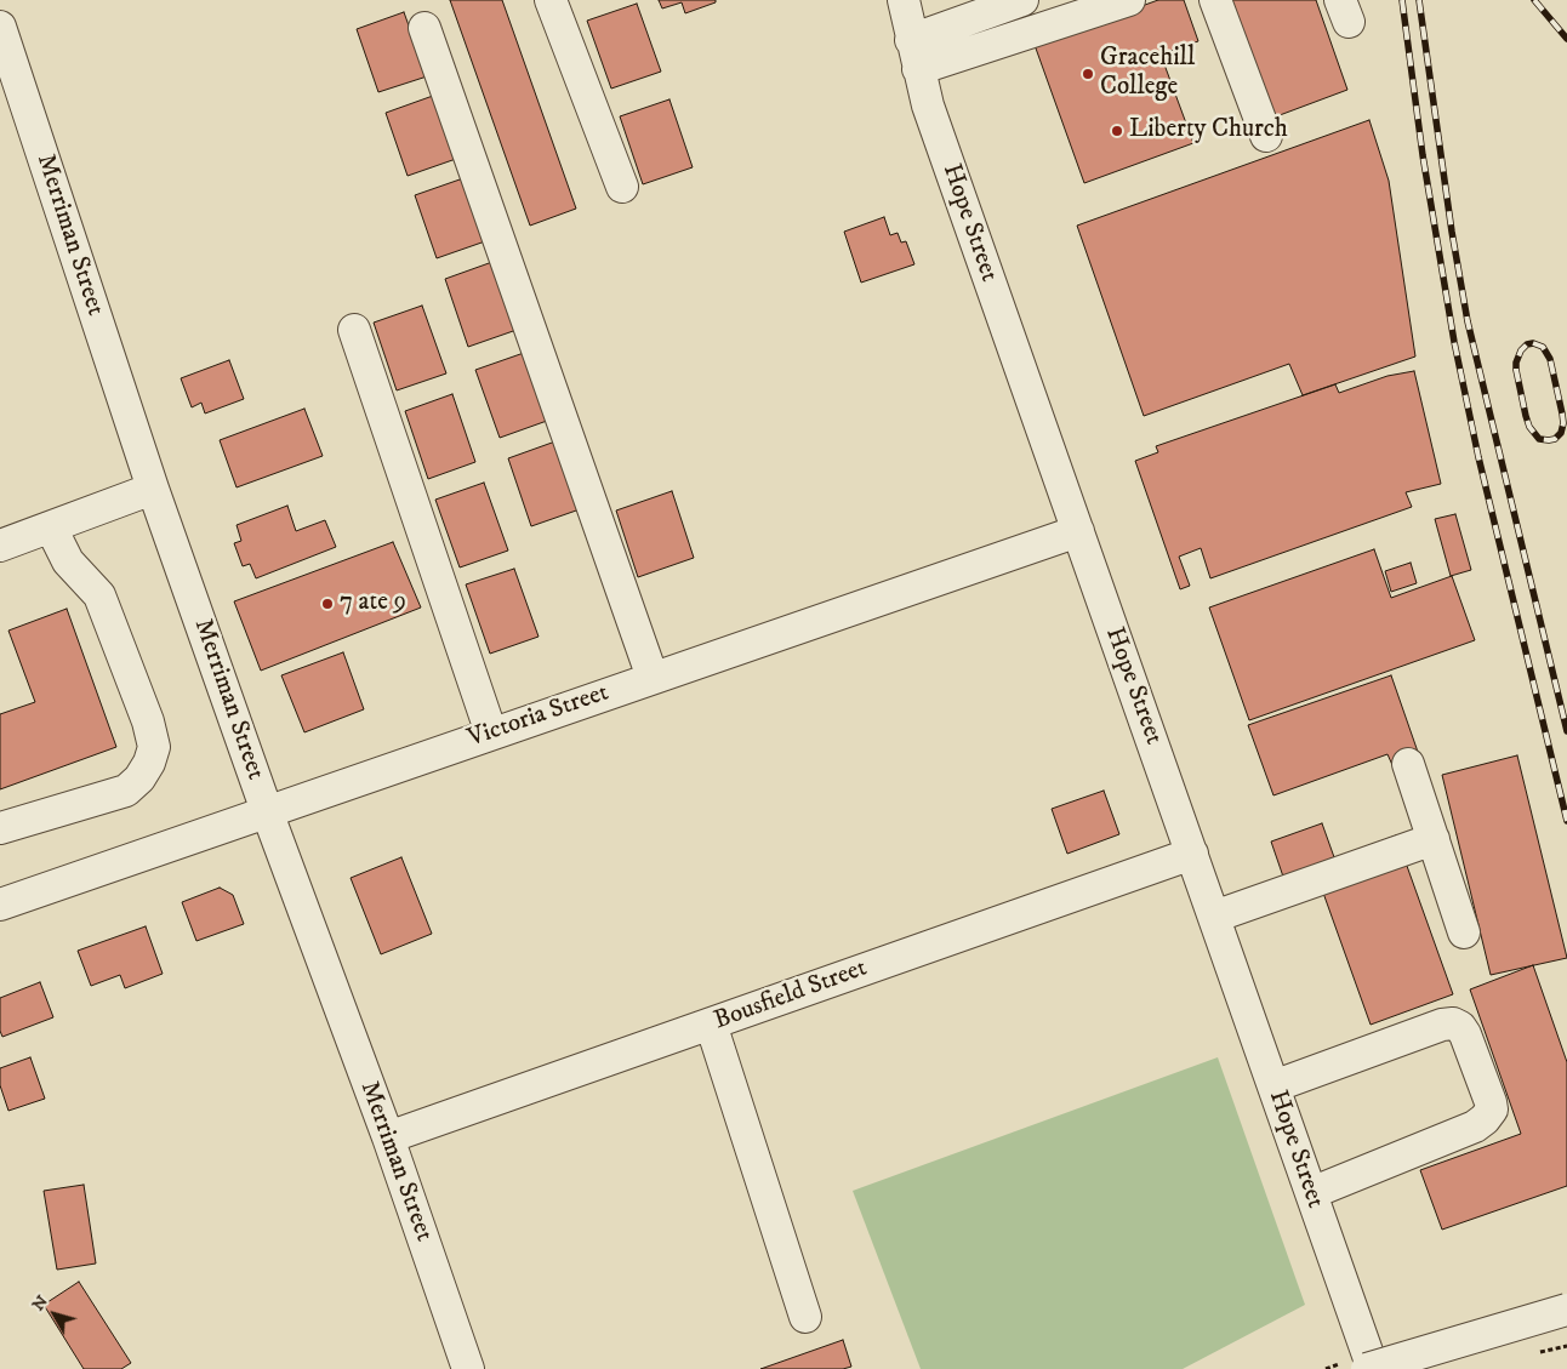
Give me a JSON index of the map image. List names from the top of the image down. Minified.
{"streets":{"street":["Hope Street","Merriman Street","Victoria Street","Bousfield Street"]},"crossings":[["Hope Street","Victoria Street"],["Hope Street","Bousfield Street"],["Merriman Street","Victoria Street"],["Merriman Street","Bousfield Street"]],"places":["Gracehill College","Liberty Church","7 ate 9"],"north":"top left"}
